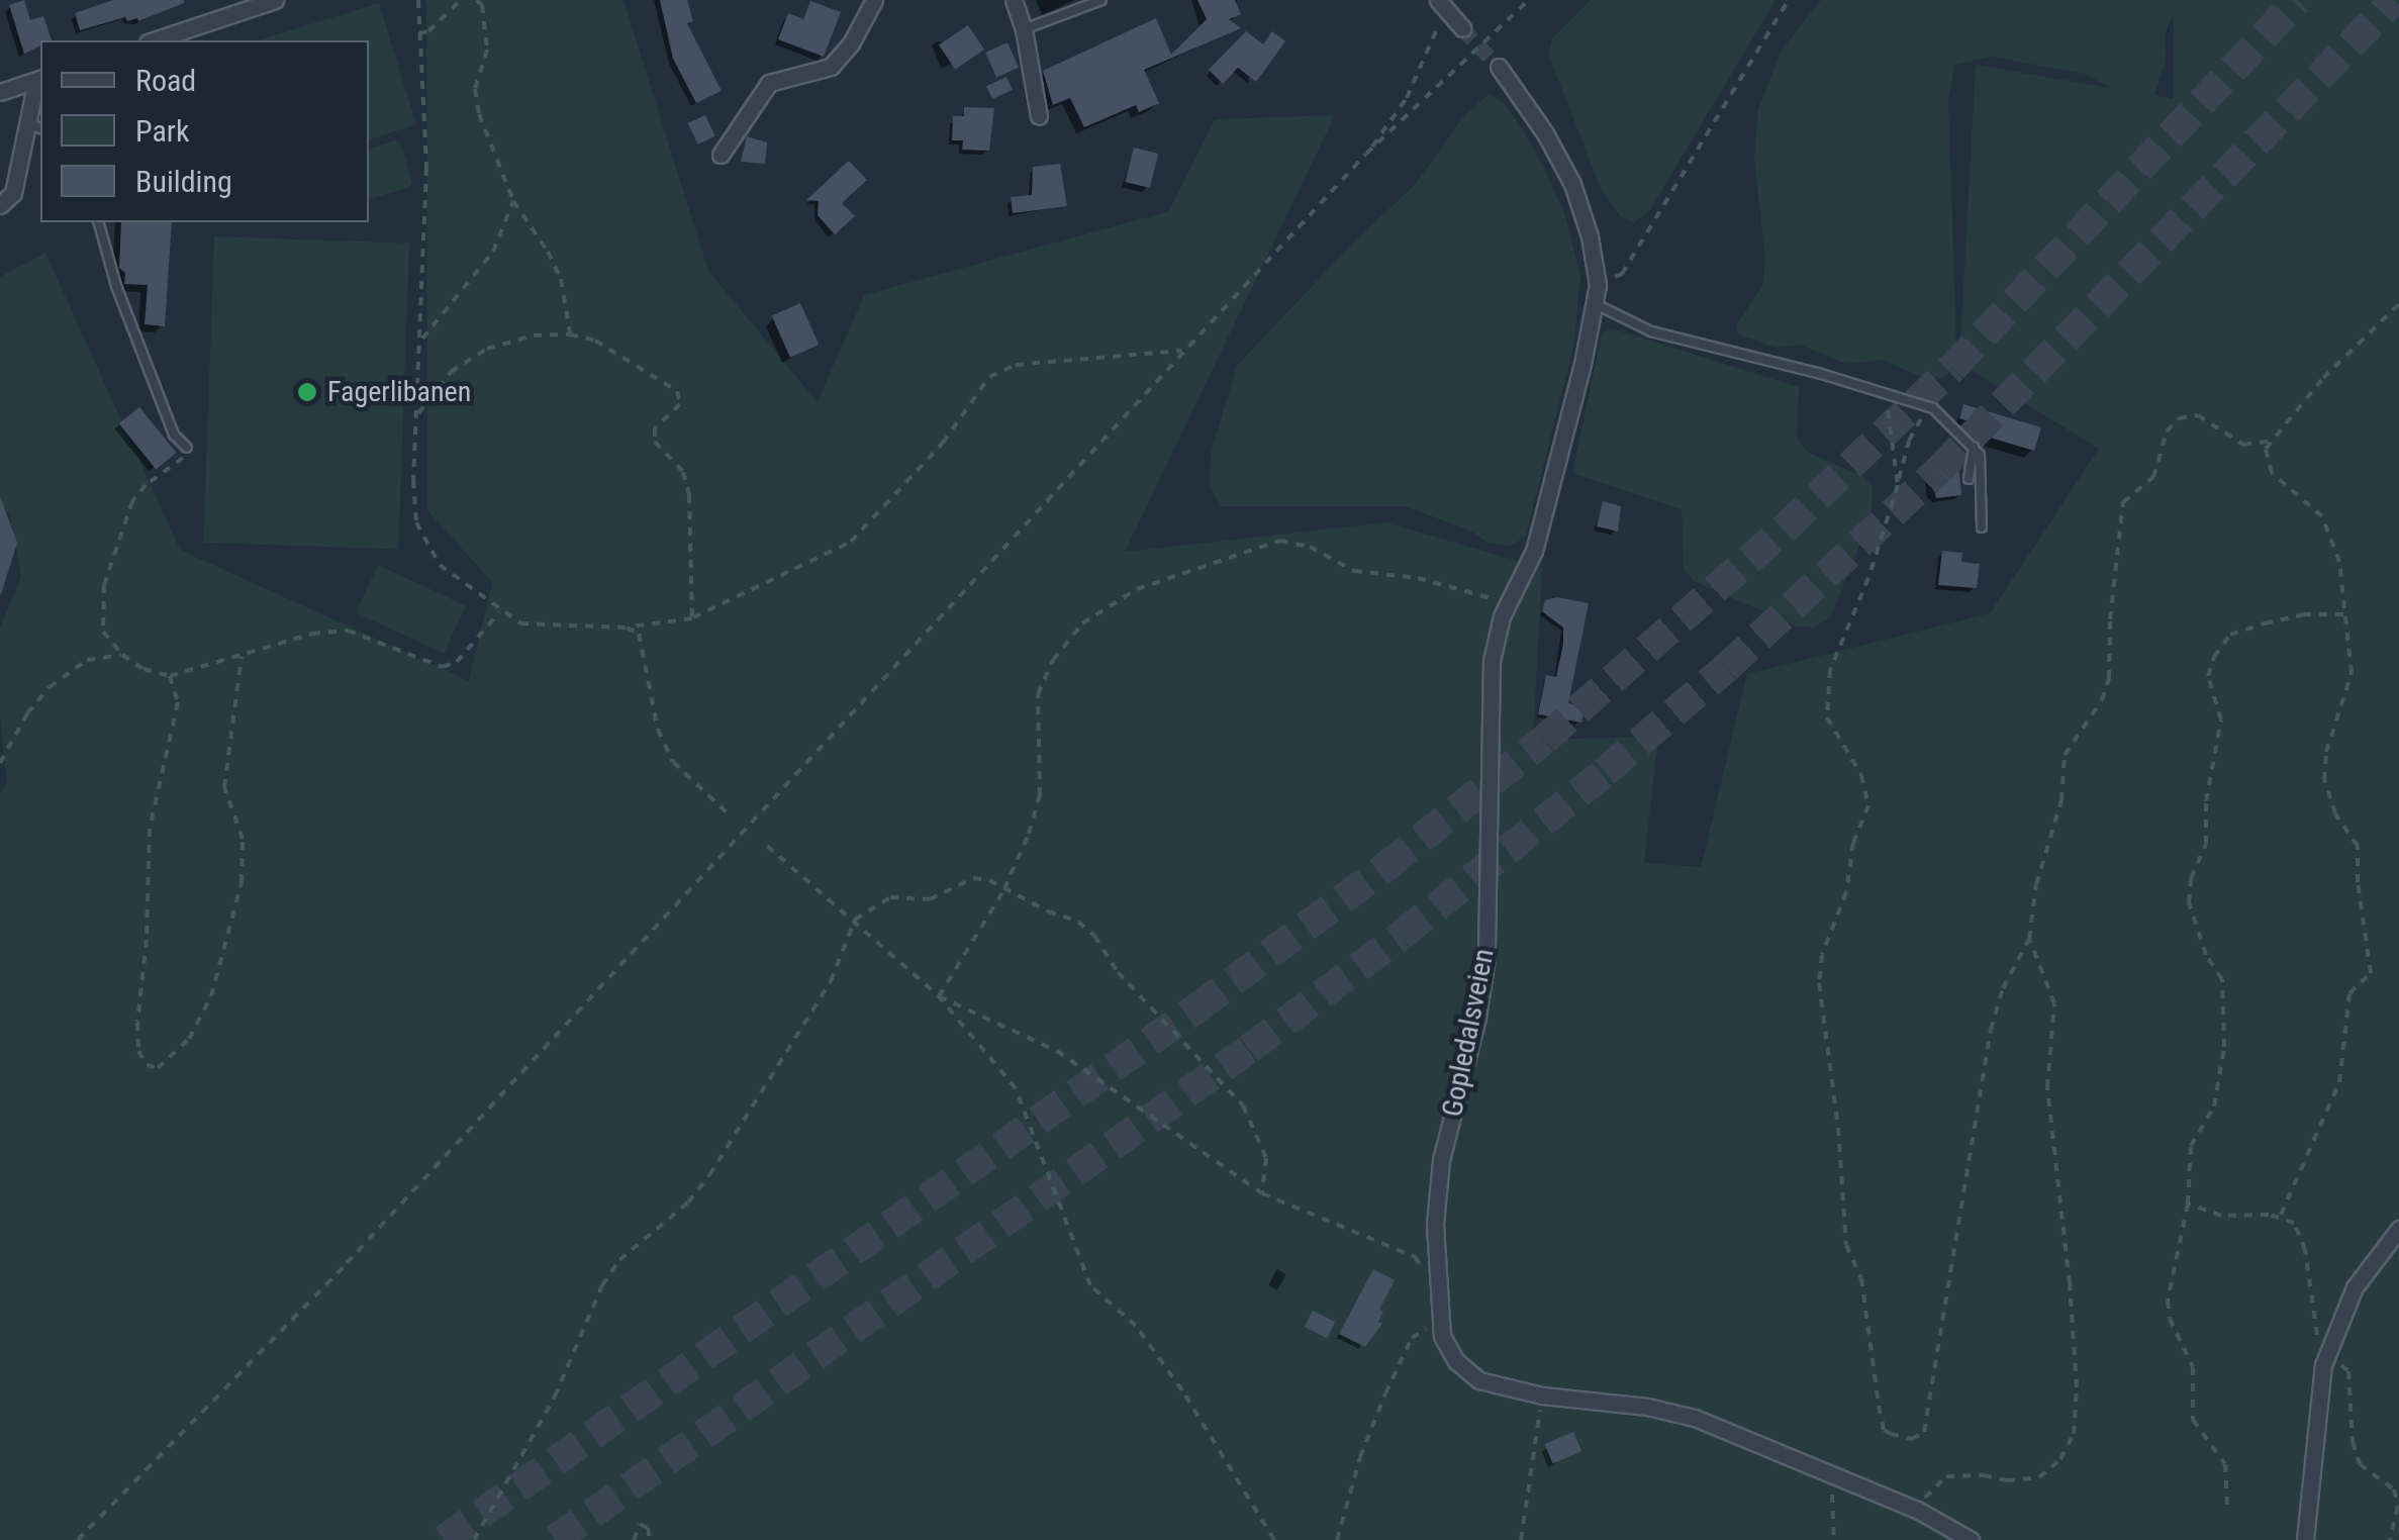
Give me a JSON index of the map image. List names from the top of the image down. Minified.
{"streets":{"street":["Gopledalsveien"]},"places":["Fagerlibanen"],"legend":["Road","Park","Building"]}
